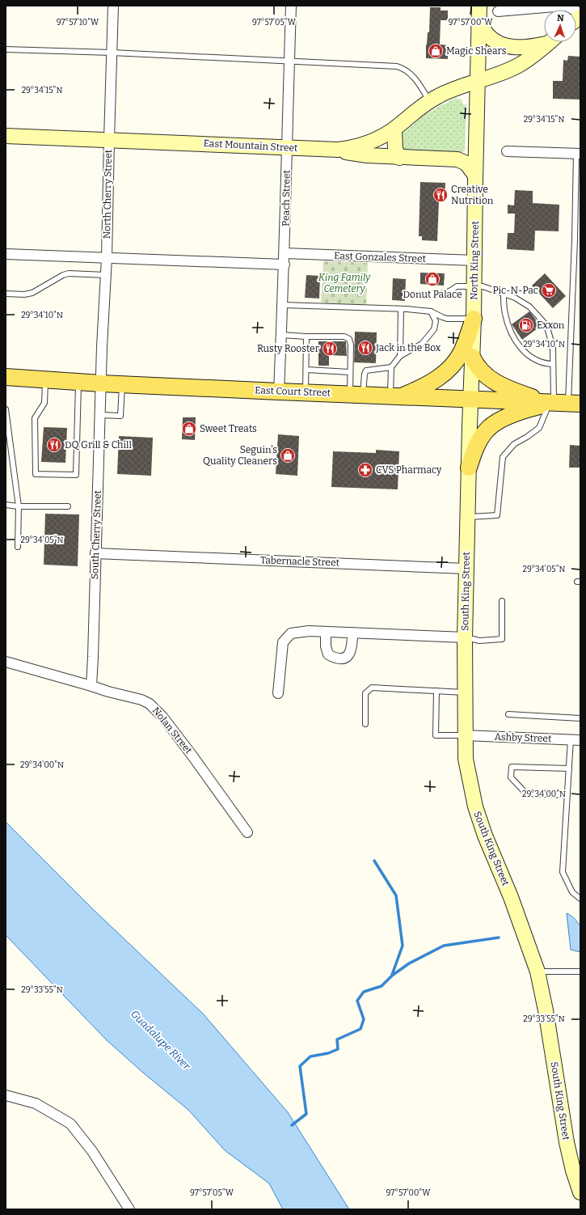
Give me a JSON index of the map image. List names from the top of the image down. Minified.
{"streets":{"main road":["East Mountain Street","North King Street","East Court Street","South King Street"],"street":["North Cherry Street","Peach Street","East Gonzales Street","South Cherry Street","Tabernacle Street","Nolan Street","Ashby Street"]},"crossings":[["East Mountain Street","North Cherry Street"],["East Mountain Street","Peach Street"],["East Mountain Street","North King Street"],["North Cherry Street","East Court Street"],["North Cherry Street","South Cherry Street"],["Peach Street","East Gonzales Street"],["Peach Street","East Court Street"],["East Gonzales Street","North King Street"],["North King Street","East Court Street"],["North King Street","South King Street"],["East Court Street","South Cherry Street"],["East Court Street","South King Street"],["South Cherry Street","Tabernacle Street"],["South Cherry Street","Nolan Street"],["Tabernacle Street","South King Street"],["South King Street","Ashby Street"]],"water":["Guadalupe River"],"parks":["King Family Cemetery"],"places":{"shop":["Magic Shears","Donut Palace","Sweet Treats","Seguin's Quality Cleaners"],"restaurant":["Creative Nutrition","Jack in the Box","Rusty Rooster","DQ Grill & Chill"],"supermarket":["Pic-N-Pac"],"fuel station":["Exxon"],"pharmacy":["CVS Pharmacy"]},"north":"top","coordinates":["97°57'10\"W","97°57'05\"W","97°57'00\"W","29°34'15\"N","29°34'10\"N","29°34'05\"N","29°34'00\"N","29°33'55\"N"]}
